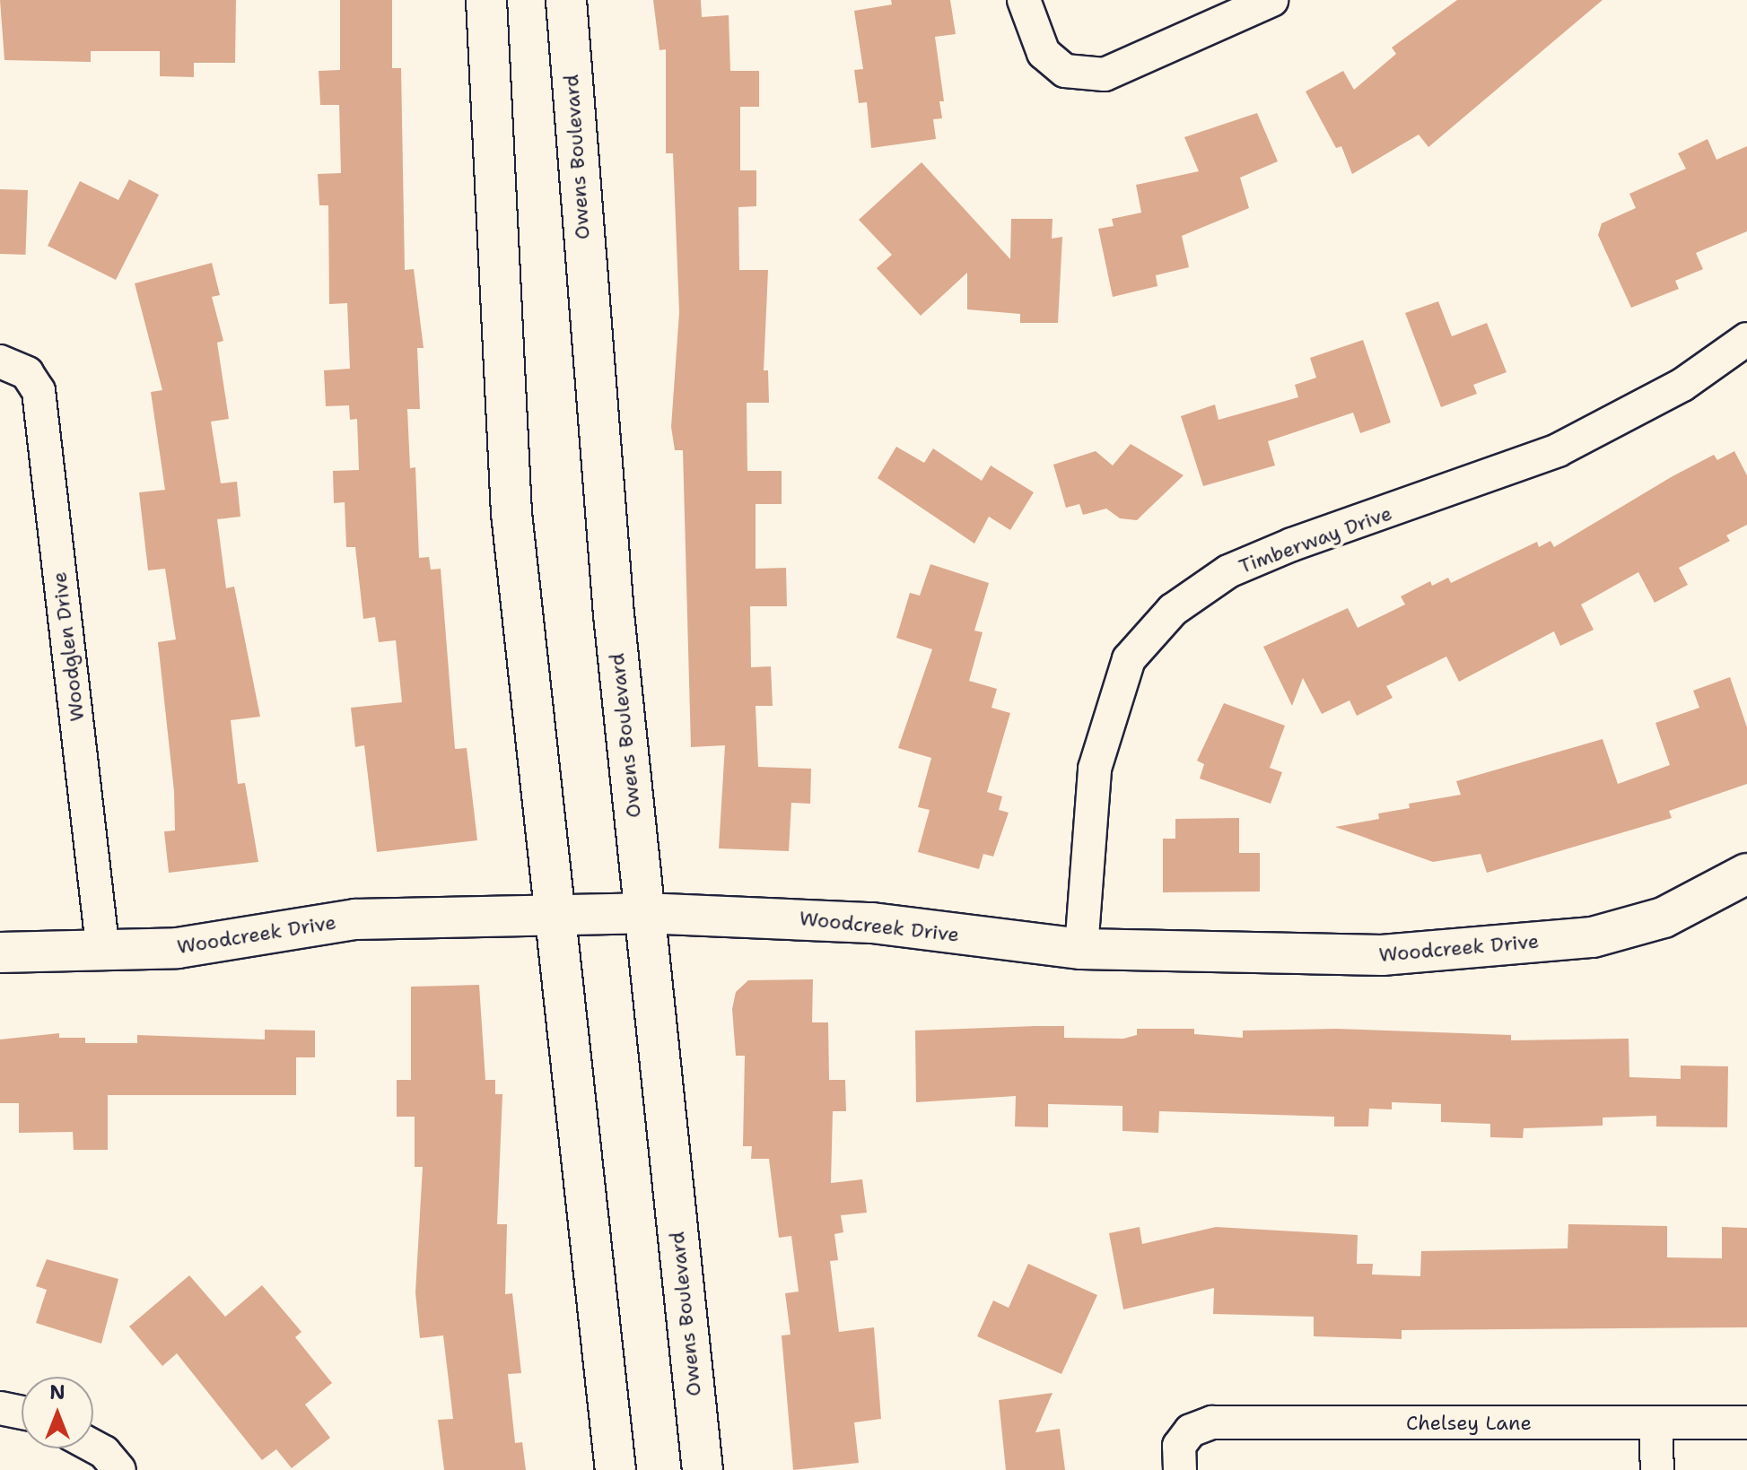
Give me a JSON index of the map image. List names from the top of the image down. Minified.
{"streets":{"street":["Owens Boulevard","Timberway Drive","Woodglen Drive","Woodcreek Drive","Chelsey Lane"]},"crossings":[["Owens Boulevard","Woodcreek Drive"],["Timberway Drive","Woodcreek Drive"],["Woodglen Drive","Woodcreek Drive"]],"north":"top"}
